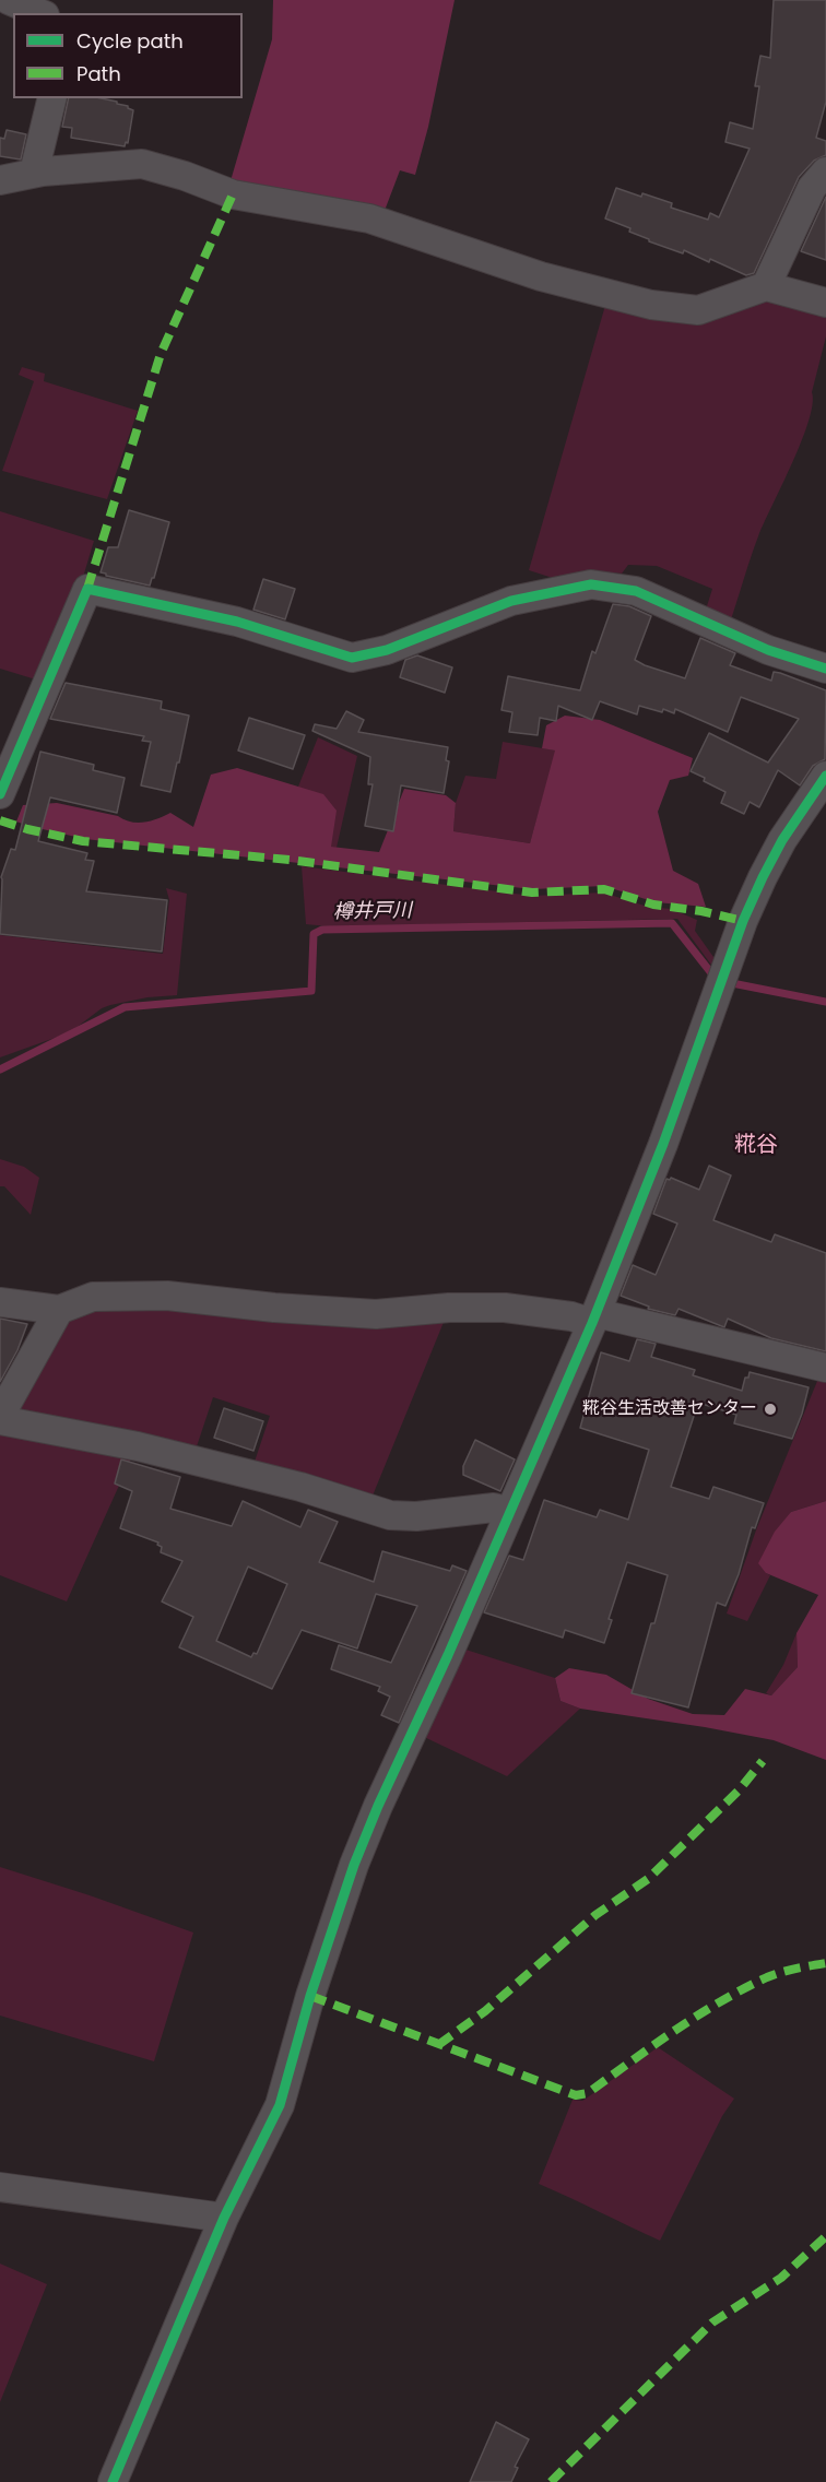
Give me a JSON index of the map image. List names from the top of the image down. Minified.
{"districts":["糀谷"],"water":["樽井戸川"],"places":["糀谷生活改善センター"],"legend":["Cycle path","Path"]}
